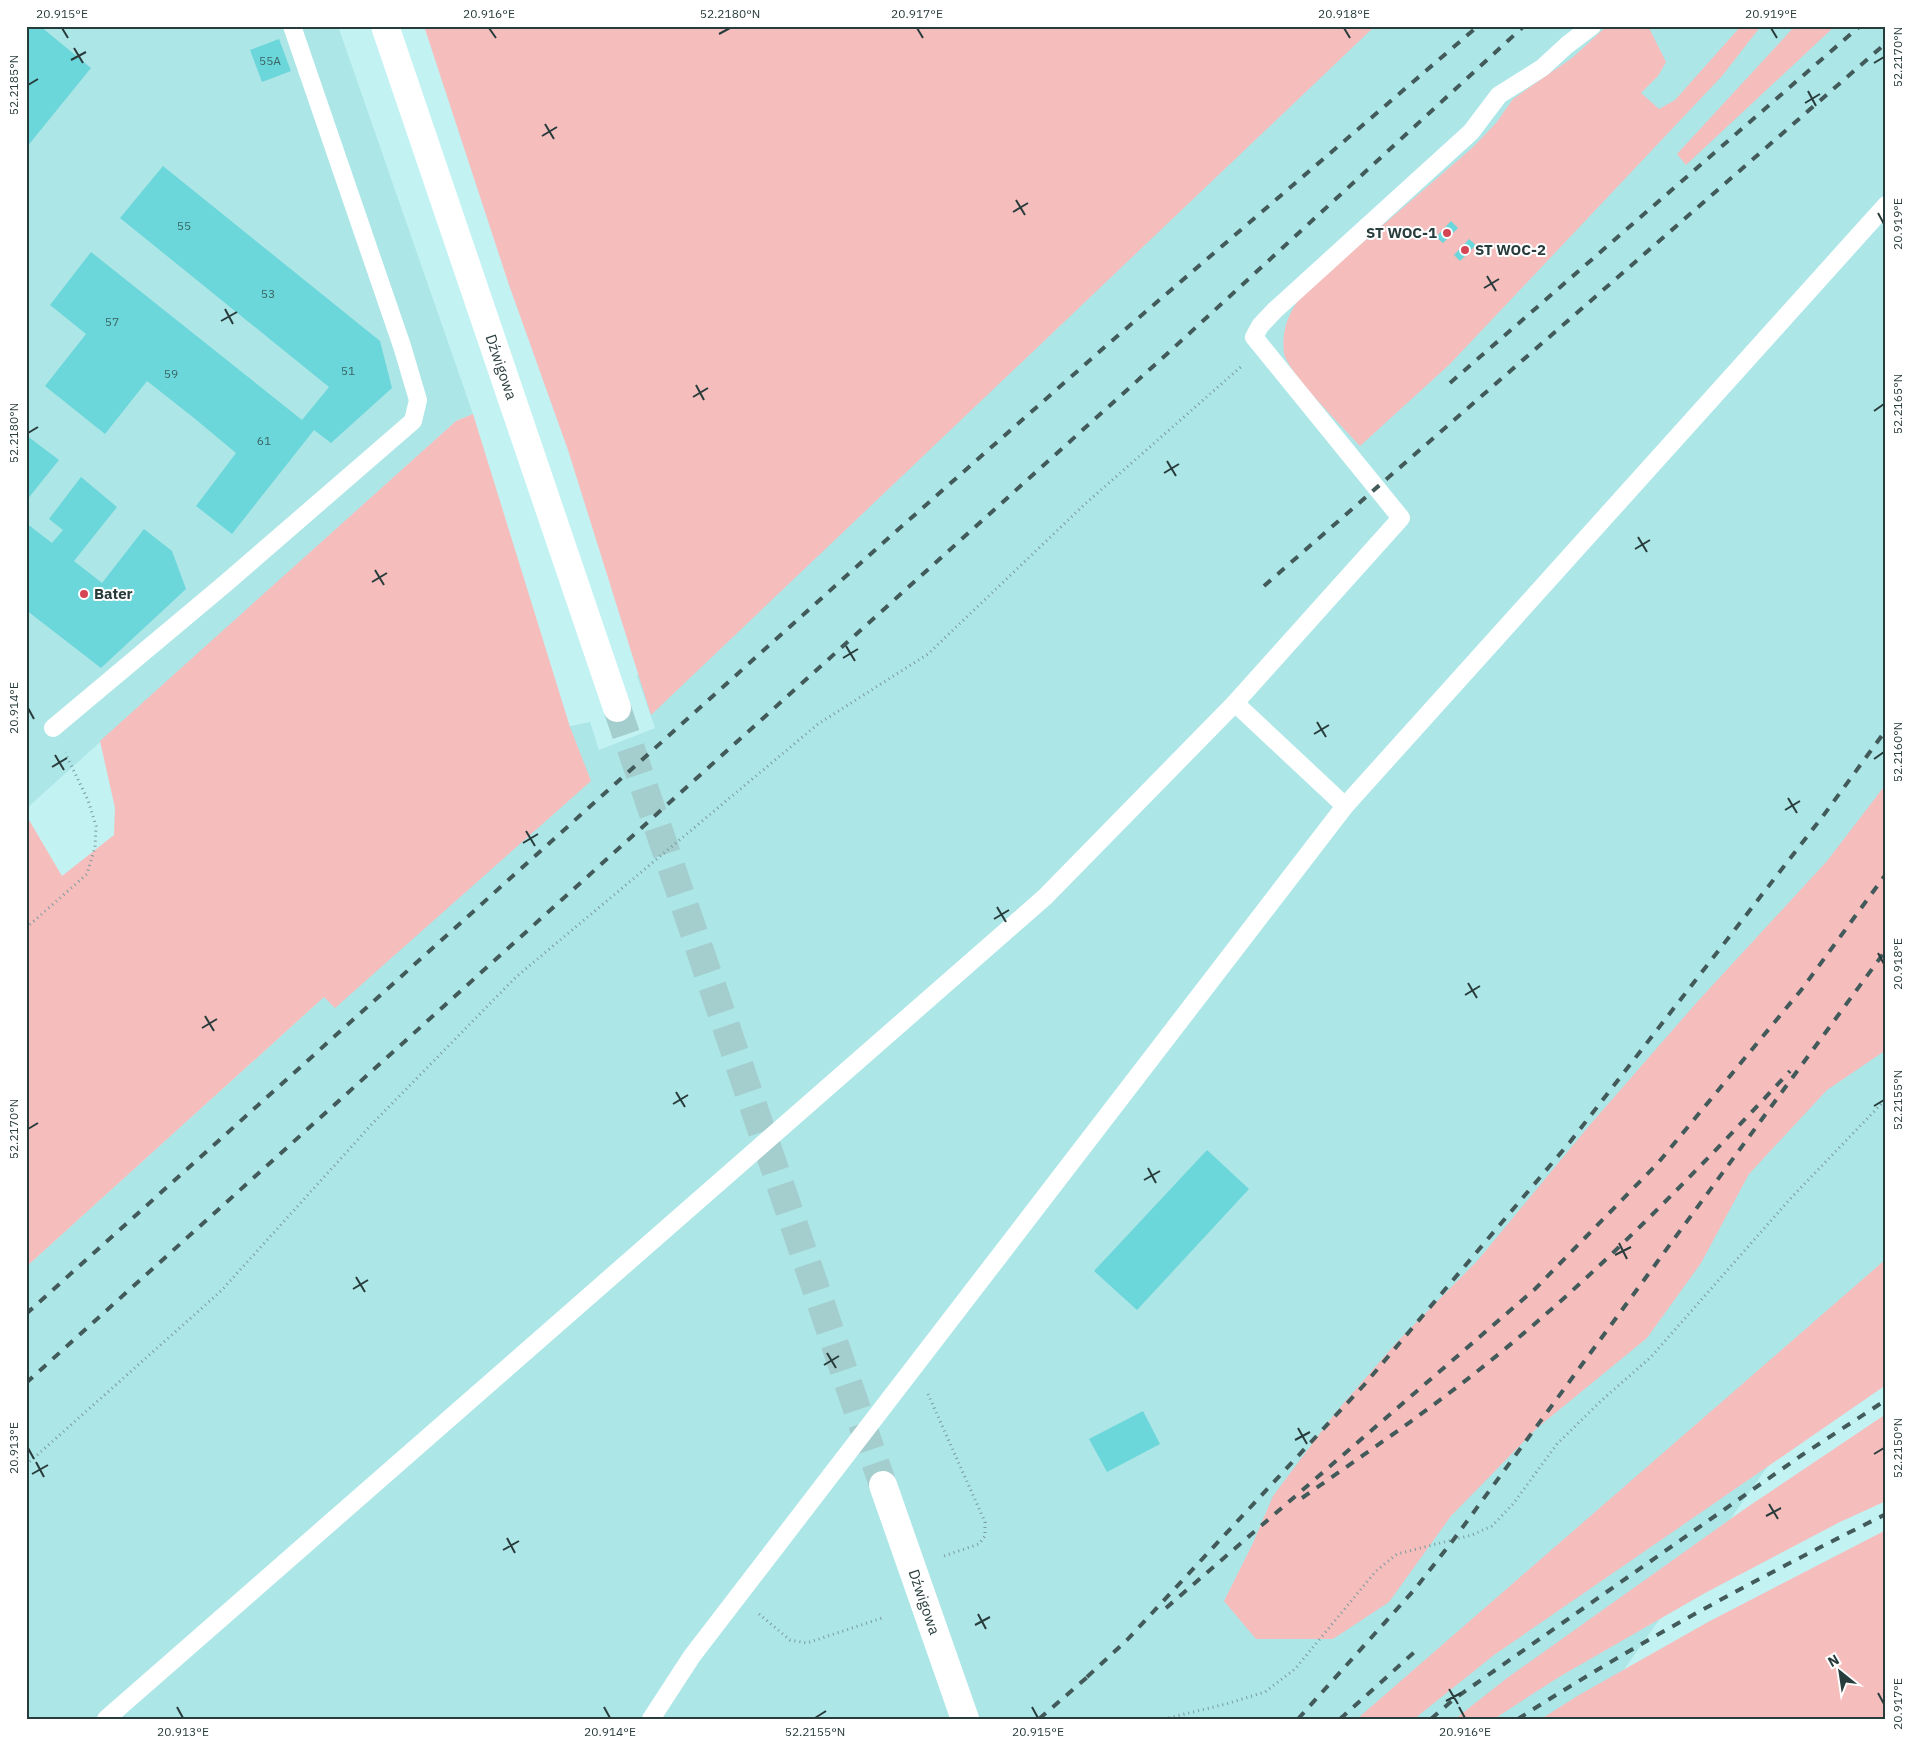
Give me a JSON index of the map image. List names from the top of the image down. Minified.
{"streets":{"main road":["Dźwigowa"]},"places":["ST WOC-1","ST WOC-2","Bater"],"house_numbers":["55A","55","53","57","51","59","61"],"north":"top left","coordinates":["20.915°E","20.916°E","52.2180°N","20.917°E","20.918°E","20.919°E","52.2170°N","52.2185°N","52.2165°N","20.914°E","52.2160°N","52.2155°N","20.913°E","52.2150°N"]}
